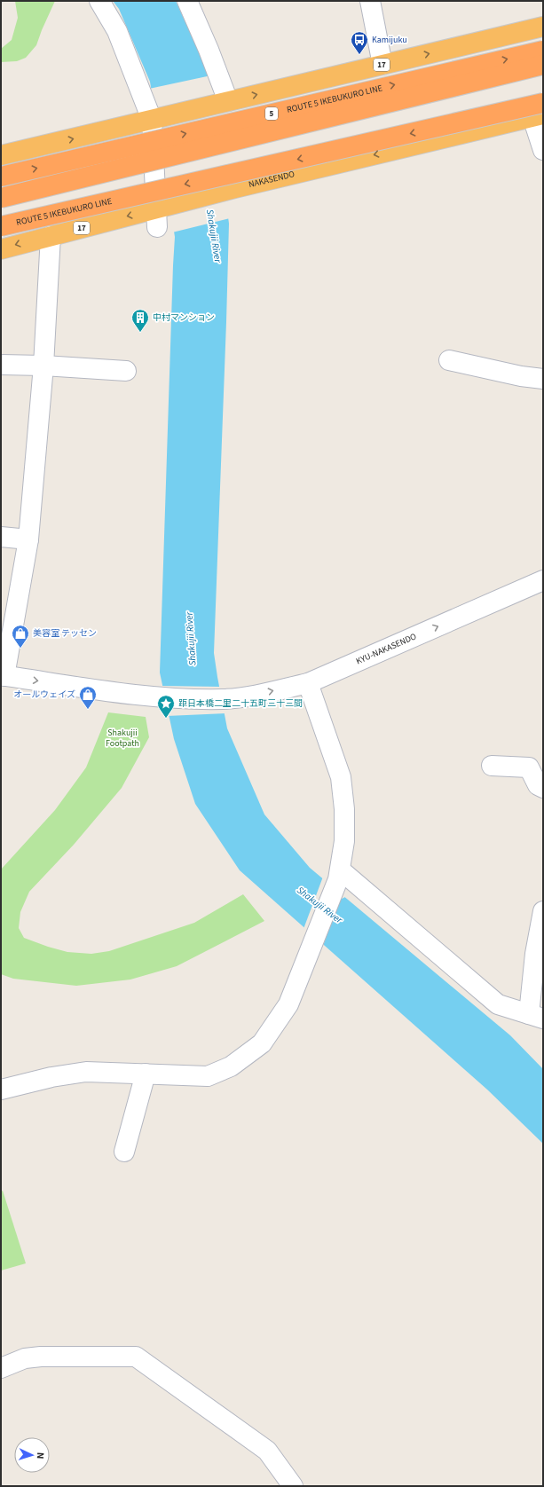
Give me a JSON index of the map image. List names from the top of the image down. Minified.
{"streets":{"highway":["17","ROUTE 5 IKEBUKURO LINE","5","NAKASENDO"],"street":["KYU-NAKASENDO"]},"crossings":[["ROUTE 5 IKEBUKURO LINE","NAKASENDO"]],"one_way":["KYU-NAKASENDO"],"water":["Shakujii River"],"parks":["Shakujii Footpath"],"places":{"bus stop":["Kamijuku"],"building":["中村マンション"],"shop":["美容室 テッセン","オールウェイズ"],"place":["距日本橋二里二十五町三十三間"]},"north":"right"}
